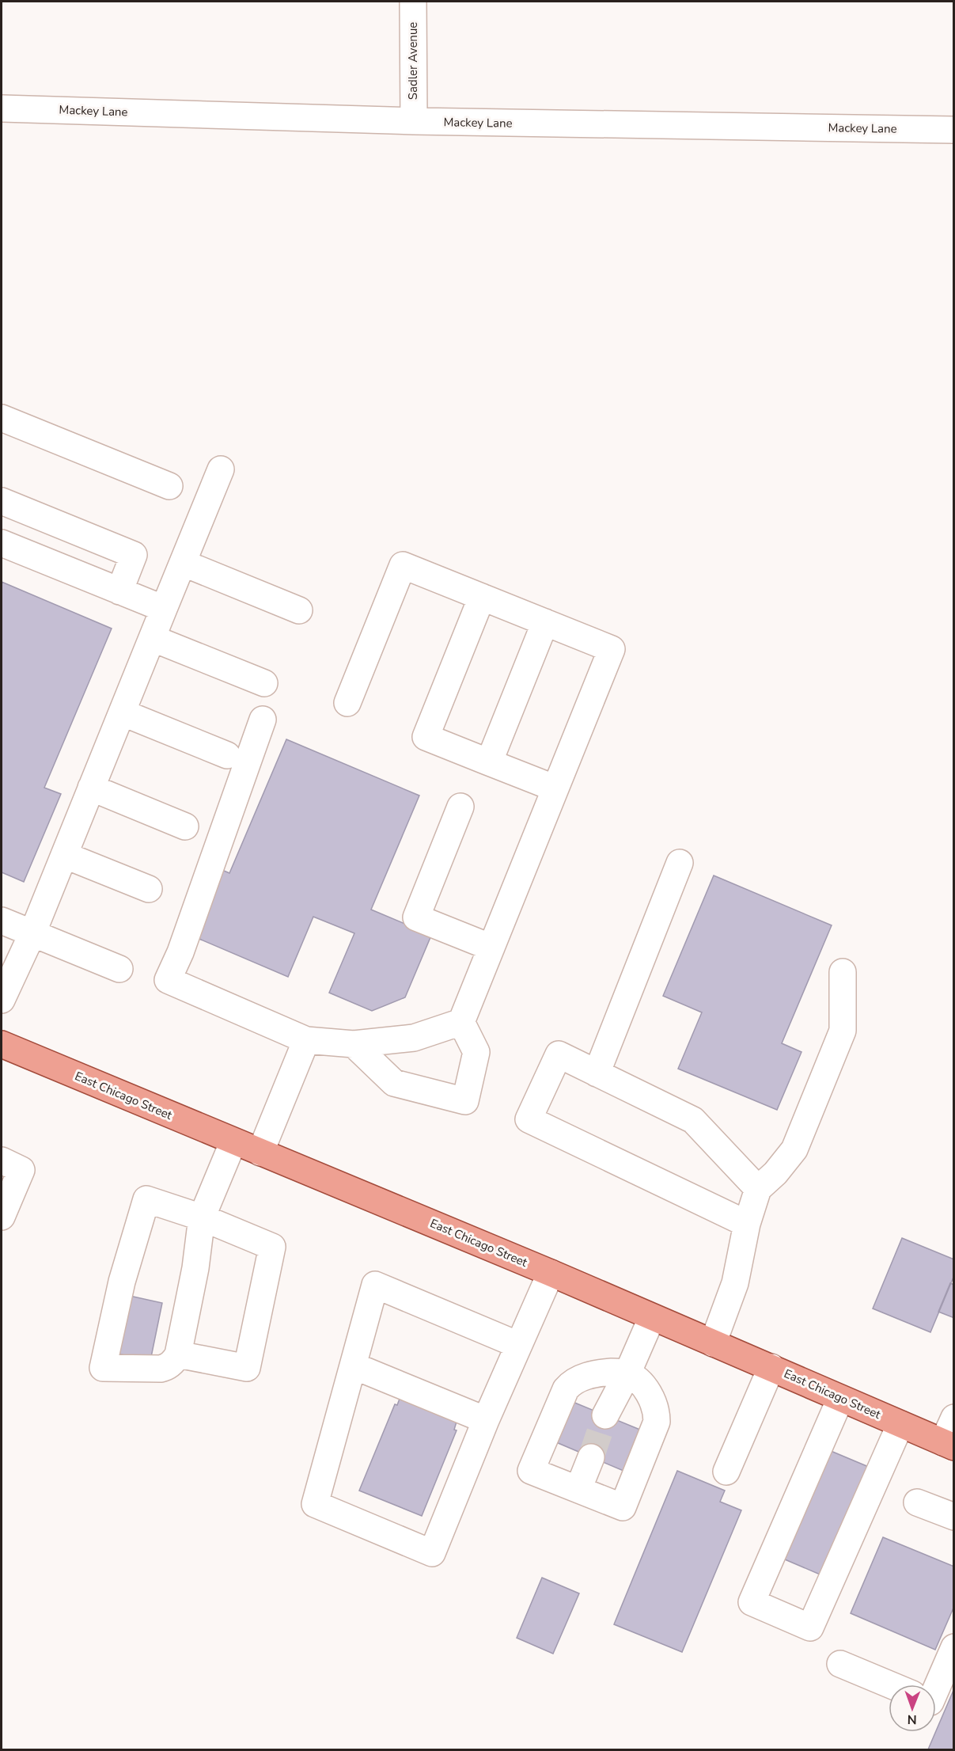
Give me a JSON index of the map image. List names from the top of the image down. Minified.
{"streets":{"main road":["East Chicago Street"],"street":["Sadler Avenue","Mackey Lane"]},"crossings":[["Sadler Avenue","Mackey Lane"]],"north":"bottom"}
